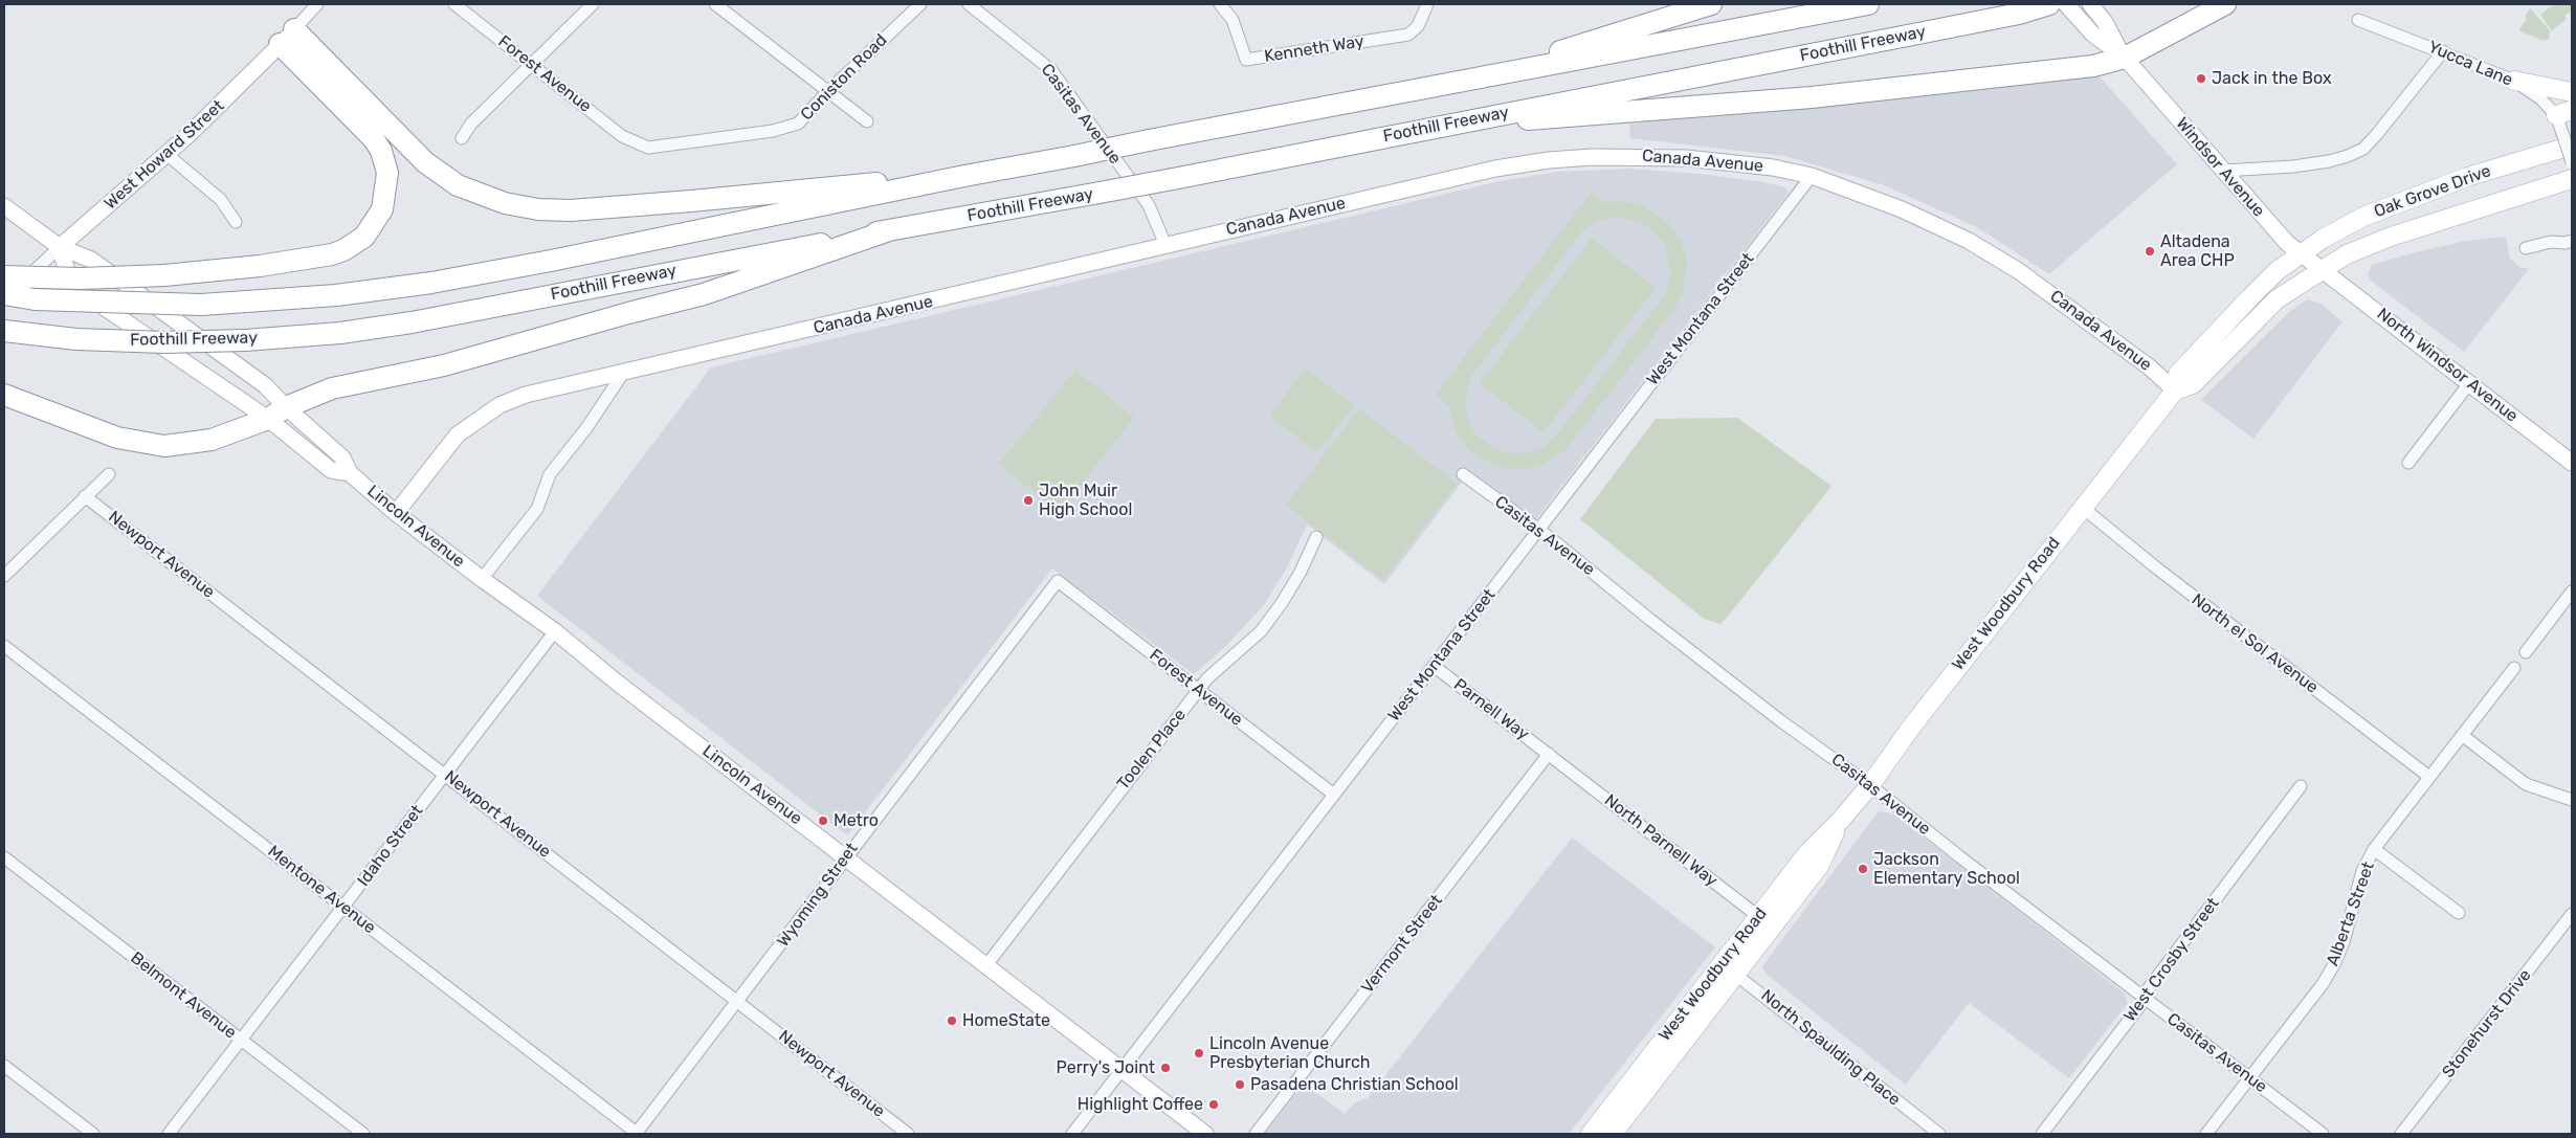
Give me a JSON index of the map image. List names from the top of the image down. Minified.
{"streets":{"highway":["Foothill Freeway"],"main road":["Oak Grove Drive","West Woodbury Road"],"street":["Kenneth Way","Yucca Lane","Forest Avenue","Coniston Road","Casitas Avenue","West Howard Street","Canada Avenue","Windsor Avenue","West Montana Street","North Windsor Avenue","Lincoln Avenue","Newport Avenue","North el Sol Avenue","Parnell Way","Toolen Place","North Parnell Way","Idaho Street","Mentone Avenue","Wyoming Street","Alberta Street","Vermont Street","West Crosby Street","Belmont Avenue","Stonehurst Drive","North Spaulding Place"]},"crossings":[["Yucca Lane","Oak Grove Drive"],["Forest Avenue","Coniston Road"],["Forest Avenue","West Montana Street"],["Forest Avenue","Toolen Place"],["Forest Avenue","Wyoming Street"],["Casitas Avenue","Canada Avenue"],["Casitas Avenue","West Montana Street"],["Casitas Avenue","West Woodbury Road"],["Casitas Avenue","Alberta Street"],["Casitas Avenue","West Crosby Street"],["West Howard Street","Lincoln Avenue"],["Canada Avenue","West Montana Street"],["Canada Avenue","Lincoln Avenue"],["Canada Avenue","West Woodbury Road"],["Windsor Avenue","Oak Grove Drive"],["Windsor Avenue","North Windsor Avenue"],["Windsor Avenue","West Woodbury Road"],["Oak Grove Drive","North Windsor Avenue"],["Oak Grove Drive","West Woodbury Road"],["West Montana Street","Lincoln Avenue"],["West Montana Street","Parnell Way"],["North Windsor Avenue","West Woodbury Road"],["Lincoln Avenue","Toolen Place"],["Lincoln Avenue","Idaho Street"],["Lincoln Avenue","Wyoming Street"],["Newport Avenue","Idaho Street"],["Newport Avenue","Wyoming Street"],["West Woodbury Road","North el Sol Avenue"],["West Woodbury Road","North Parnell Way"],["West Woodbury Road","North Spaulding Place"],["North el Sol Avenue","Alberta Street"],["Parnell Way","North Parnell Way"],["Parnell Way","Vermont Street"],["North Parnell Way","Vermont Street"],["Idaho Street","Mentone Avenue"],["Idaho Street","Belmont Avenue"],["Mentone Avenue","Wyoming Street"]],"places":["Jack in the Box","Altadena Area CHP","John Muir High School","Metro","Jackson Elementary School","HomeState","Lincoln Avenue Presbyterian Church","Perry's Joint","Pasadena Christian School","Highlight Coffee"]}
